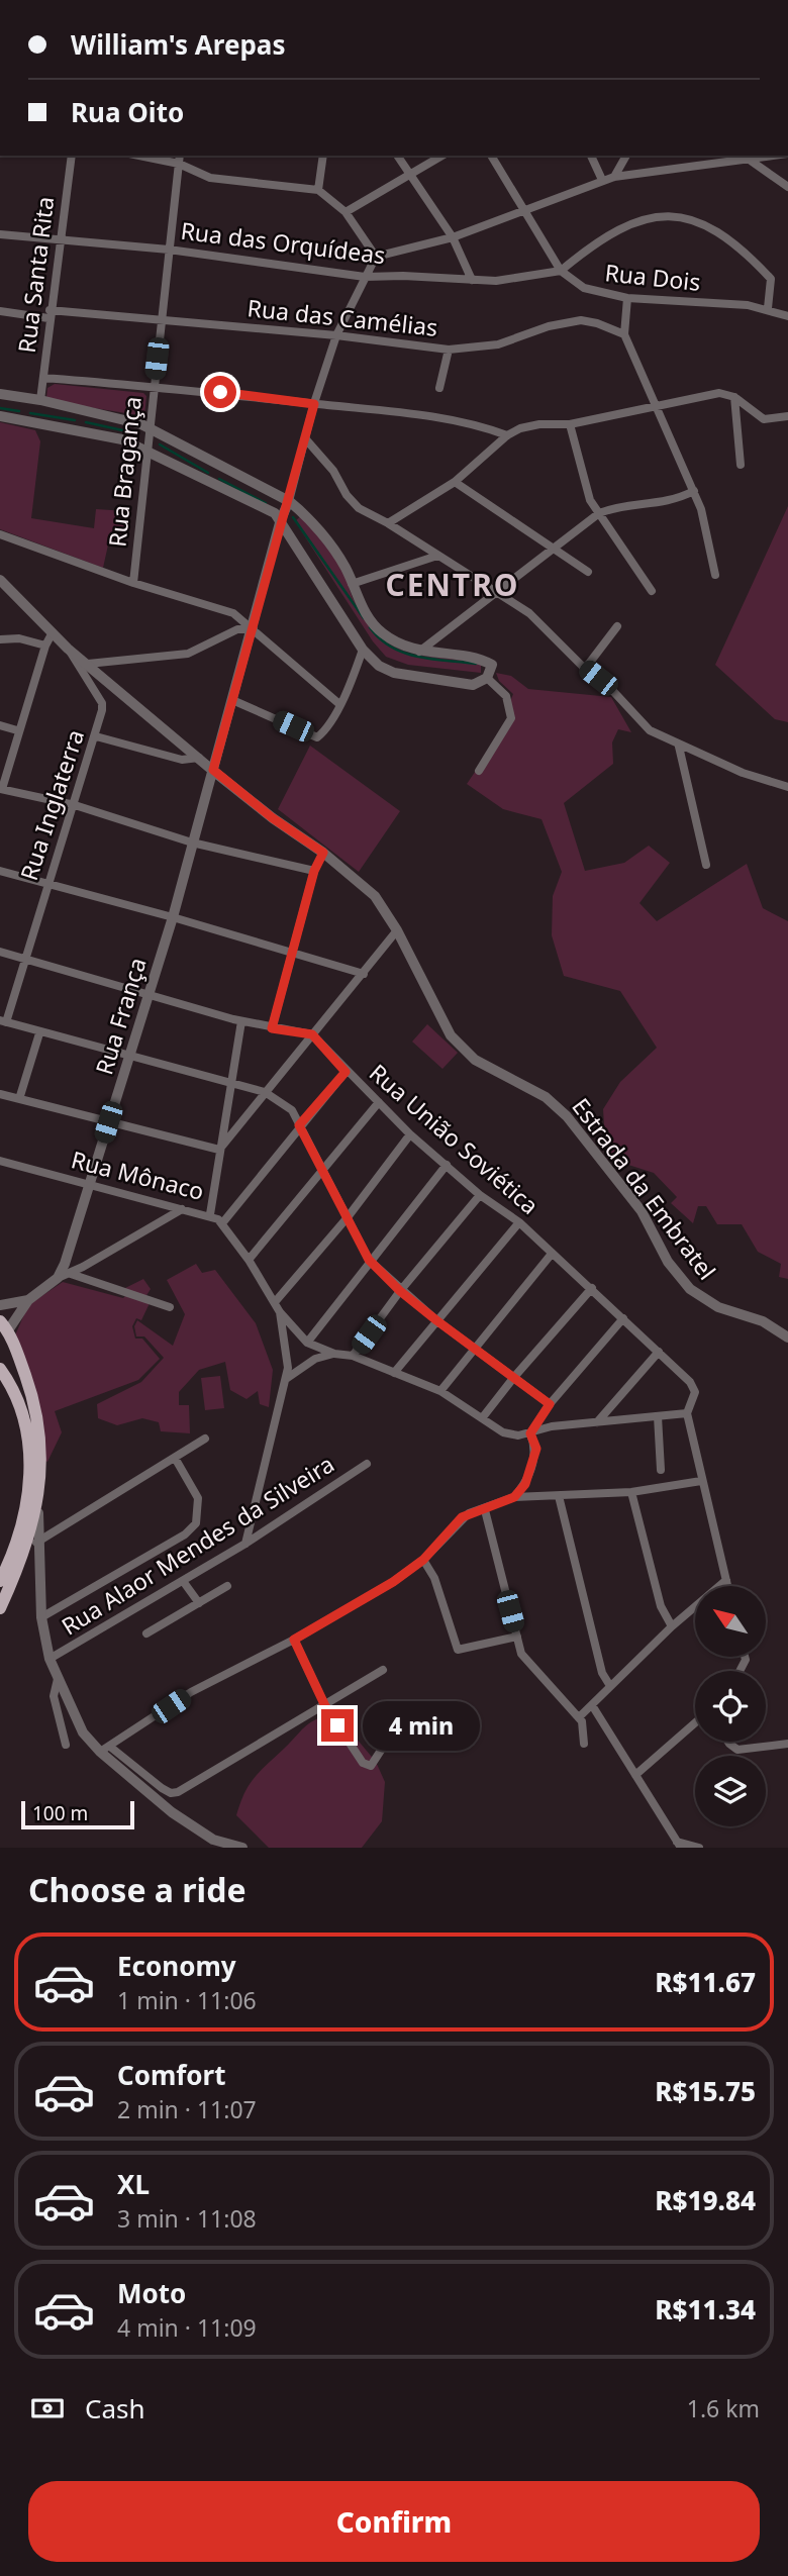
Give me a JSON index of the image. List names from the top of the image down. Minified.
{"streets":{"street":["Rua das Orquídeas","Rua Santa Rita","Rua Dois","Rua das Camélias","Rua Bragança","Rua Inglaterra","Rua França","Rua União Soviética","Rua Mônaco","Estrada da Embratel","Rua Alaor Mendes da Silveira"]},"crossings":[["Rua das Orquídeas","Rua Santa Rita"],["Rua das Orquídeas","Rua Dois"],["Rua das Orquídeas","Rua Bragança"],["Rua Santa Rita","Rua das Camélias"],["Rua das Camélias","Rua Bragança"],["Rua Inglaterra","Estrada da Embratel"],["Rua França","Rua Mônaco"],["Rua França","Estrada da Embratel"],["Rua União Soviética","Rua Mônaco"]],"districts":["CENTRO"],"scale_bar":"100 m","north":"top left","page":{"banner":["William's Arepas","Rua Oito"],"bubble":"4 min","scale":"100 m","heading":"Choose a ride","list":[{"name":"Economy","note":"1 min · 11:06","value":"R$11.67"},{"name":"Comfort","note":"2 min · 11:07","value":"R$15.75"},{"name":"XL","note":"3 min · 11:08","value":"R$19.84"},{"name":"Moto","note":"4 min · 11:09","value":"R$11.34"}],"pay":["Cash","1.6 km"],"buttons":"Confirm"}}
